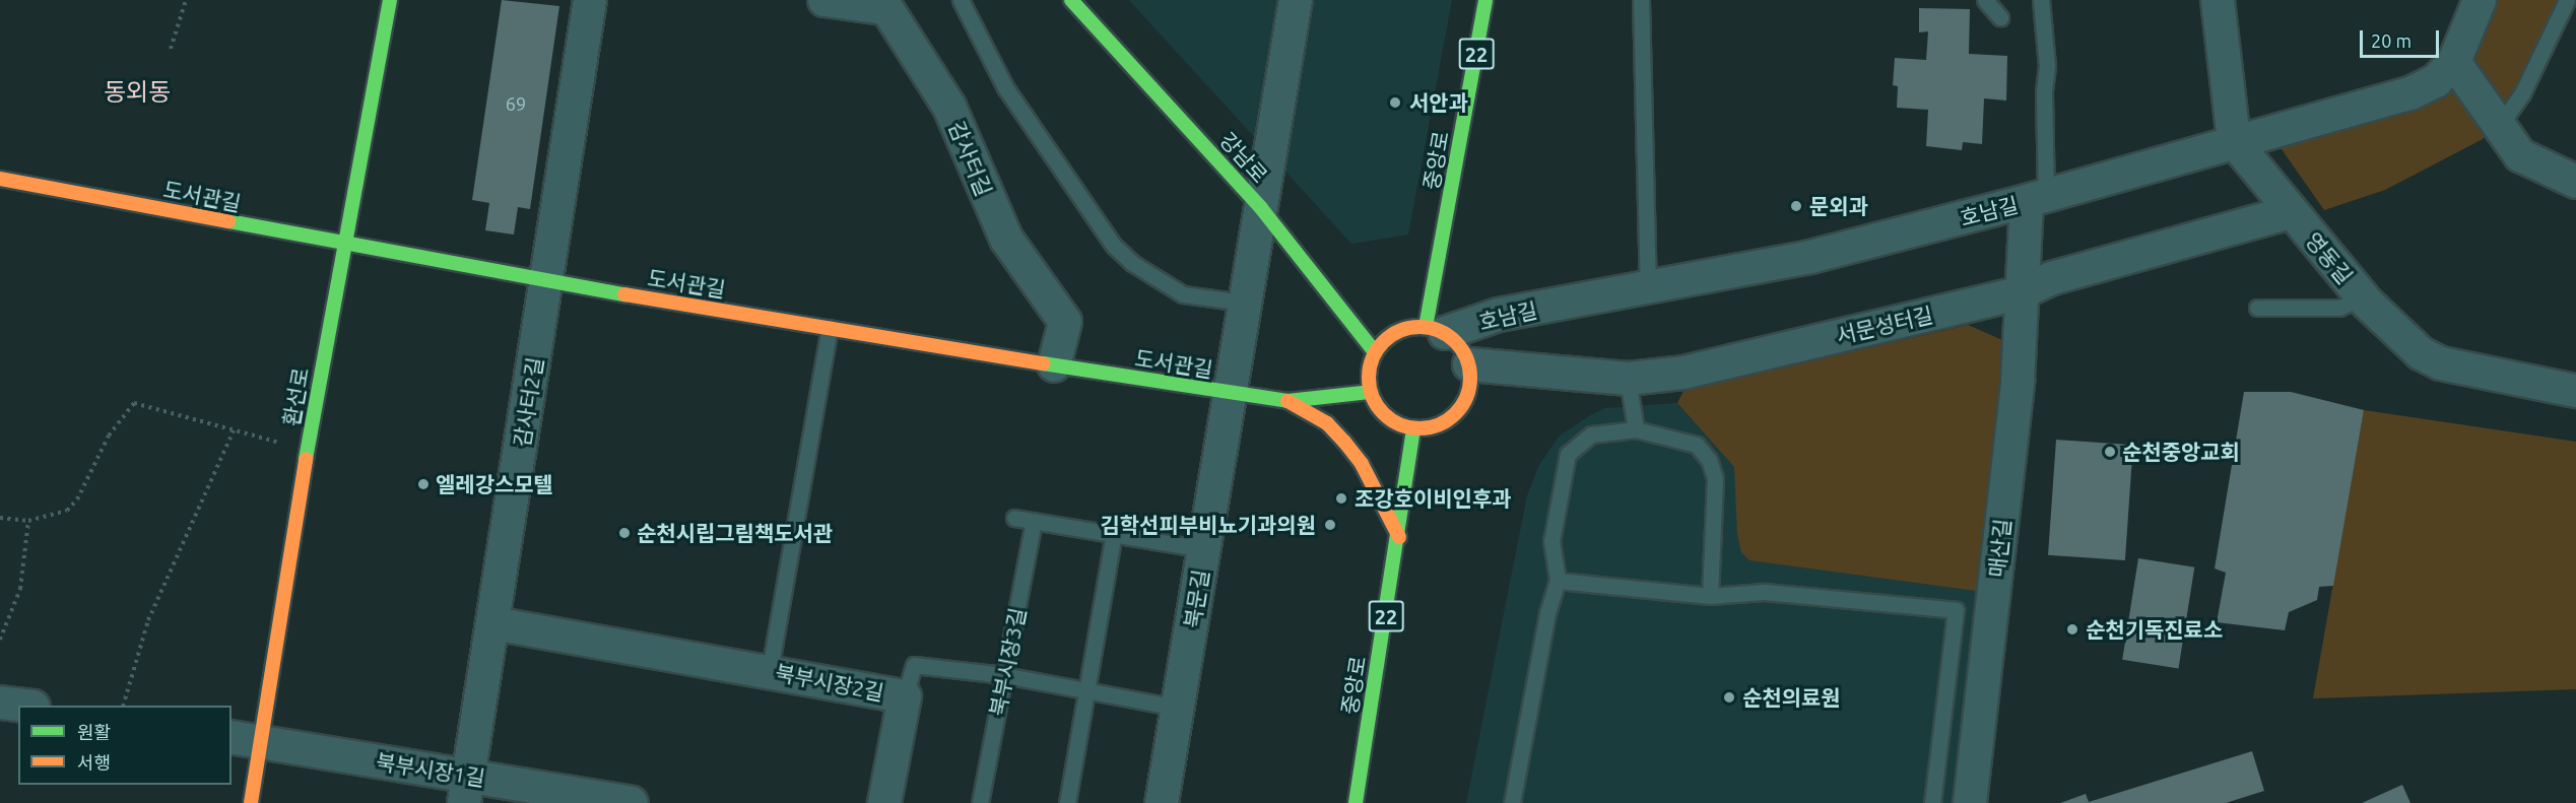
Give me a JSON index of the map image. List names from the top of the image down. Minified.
{"streets":{"street":["22","강남로","감사터길","중앙로","도서관길","호남길","영동길","서문성터길","환선로","감사터2길","매산길","북문길","북부시장2길","북부시장1길"],"lane":["북부시장3길"]},"crossings":[["강남로","중앙로"],["강남로","도서관길"],["강남로","호남길"],["강남로","서문성터길"],["강남로","북문길"],["감사터길","도서관길"],["중앙로","도서관길"],["중앙로","호남길"],["중앙로","서문성터길"],["도서관길","호남길"],["도서관길","서문성터길"],["도서관길","환선로"],["도서관길","감사터2길"],["도서관길","북문길"],["호남길","영동길"],["호남길","서문성터길"],["호남길","매산길"],["영동길","서문성터길"],["서문성터길","매산길"],["환선로","북부시장1길"],["감사터2길","북부시장2길"],["감사터2길","북부시장1길"],["북문길","북부시장2길"],["북부시장3길","북부시장2길"]],"districts":["동외동"],"places":["서안과","문외과","순천중앙교회","엘레강스모텔","조강호이비인후과","김학선피부비뇨기과의원","순천시립그림책도서관","순천기독진료소","순천의료원"],"house_numbers":["69"],"legend":["원활","서행"],"scale_bar":"20 m"}
